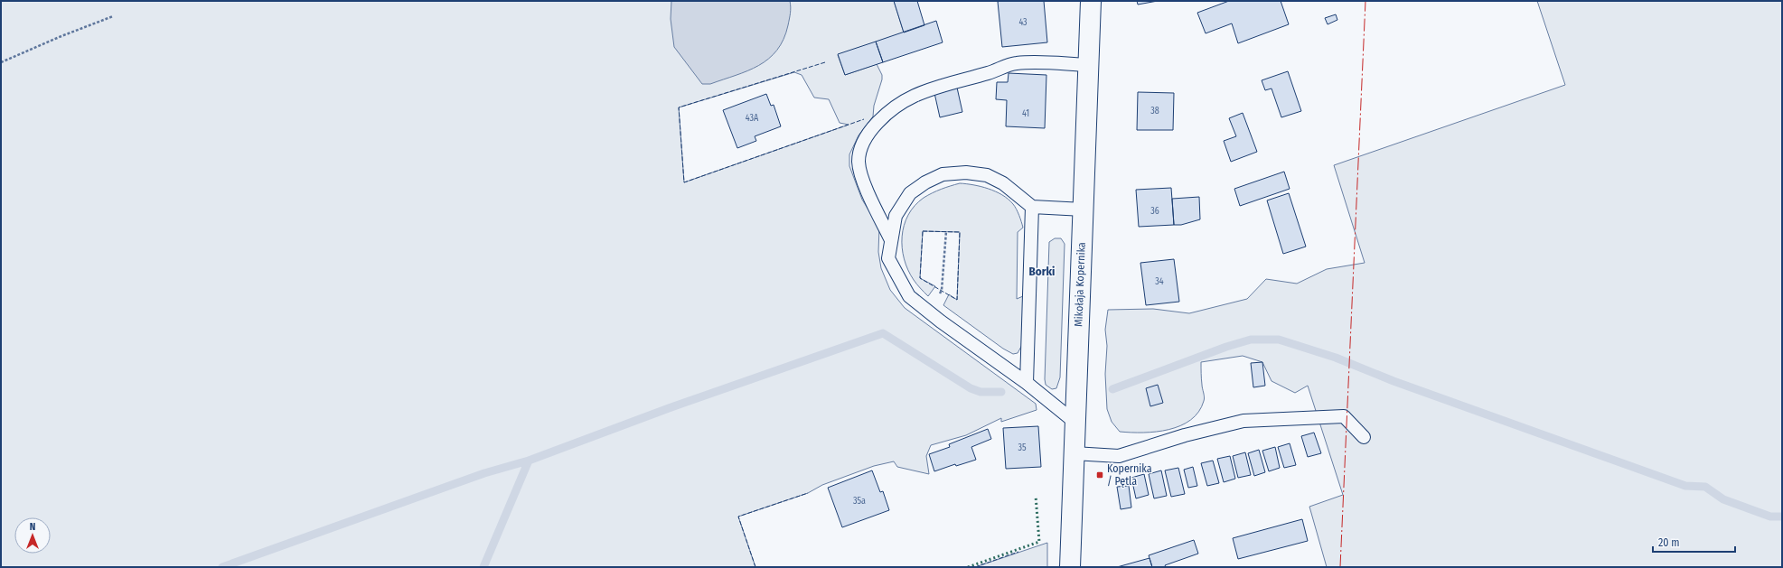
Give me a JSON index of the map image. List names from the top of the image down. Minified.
{"streets":{"street":["Mikołaja Kopernika"]},"districts":["Borki"],"places":{"transit":["Kopernika / Pętla"]},"house_numbers":["43","38","41","43A","36","34","35","35a"],"scale_bar":"20 m","north":"top"}
